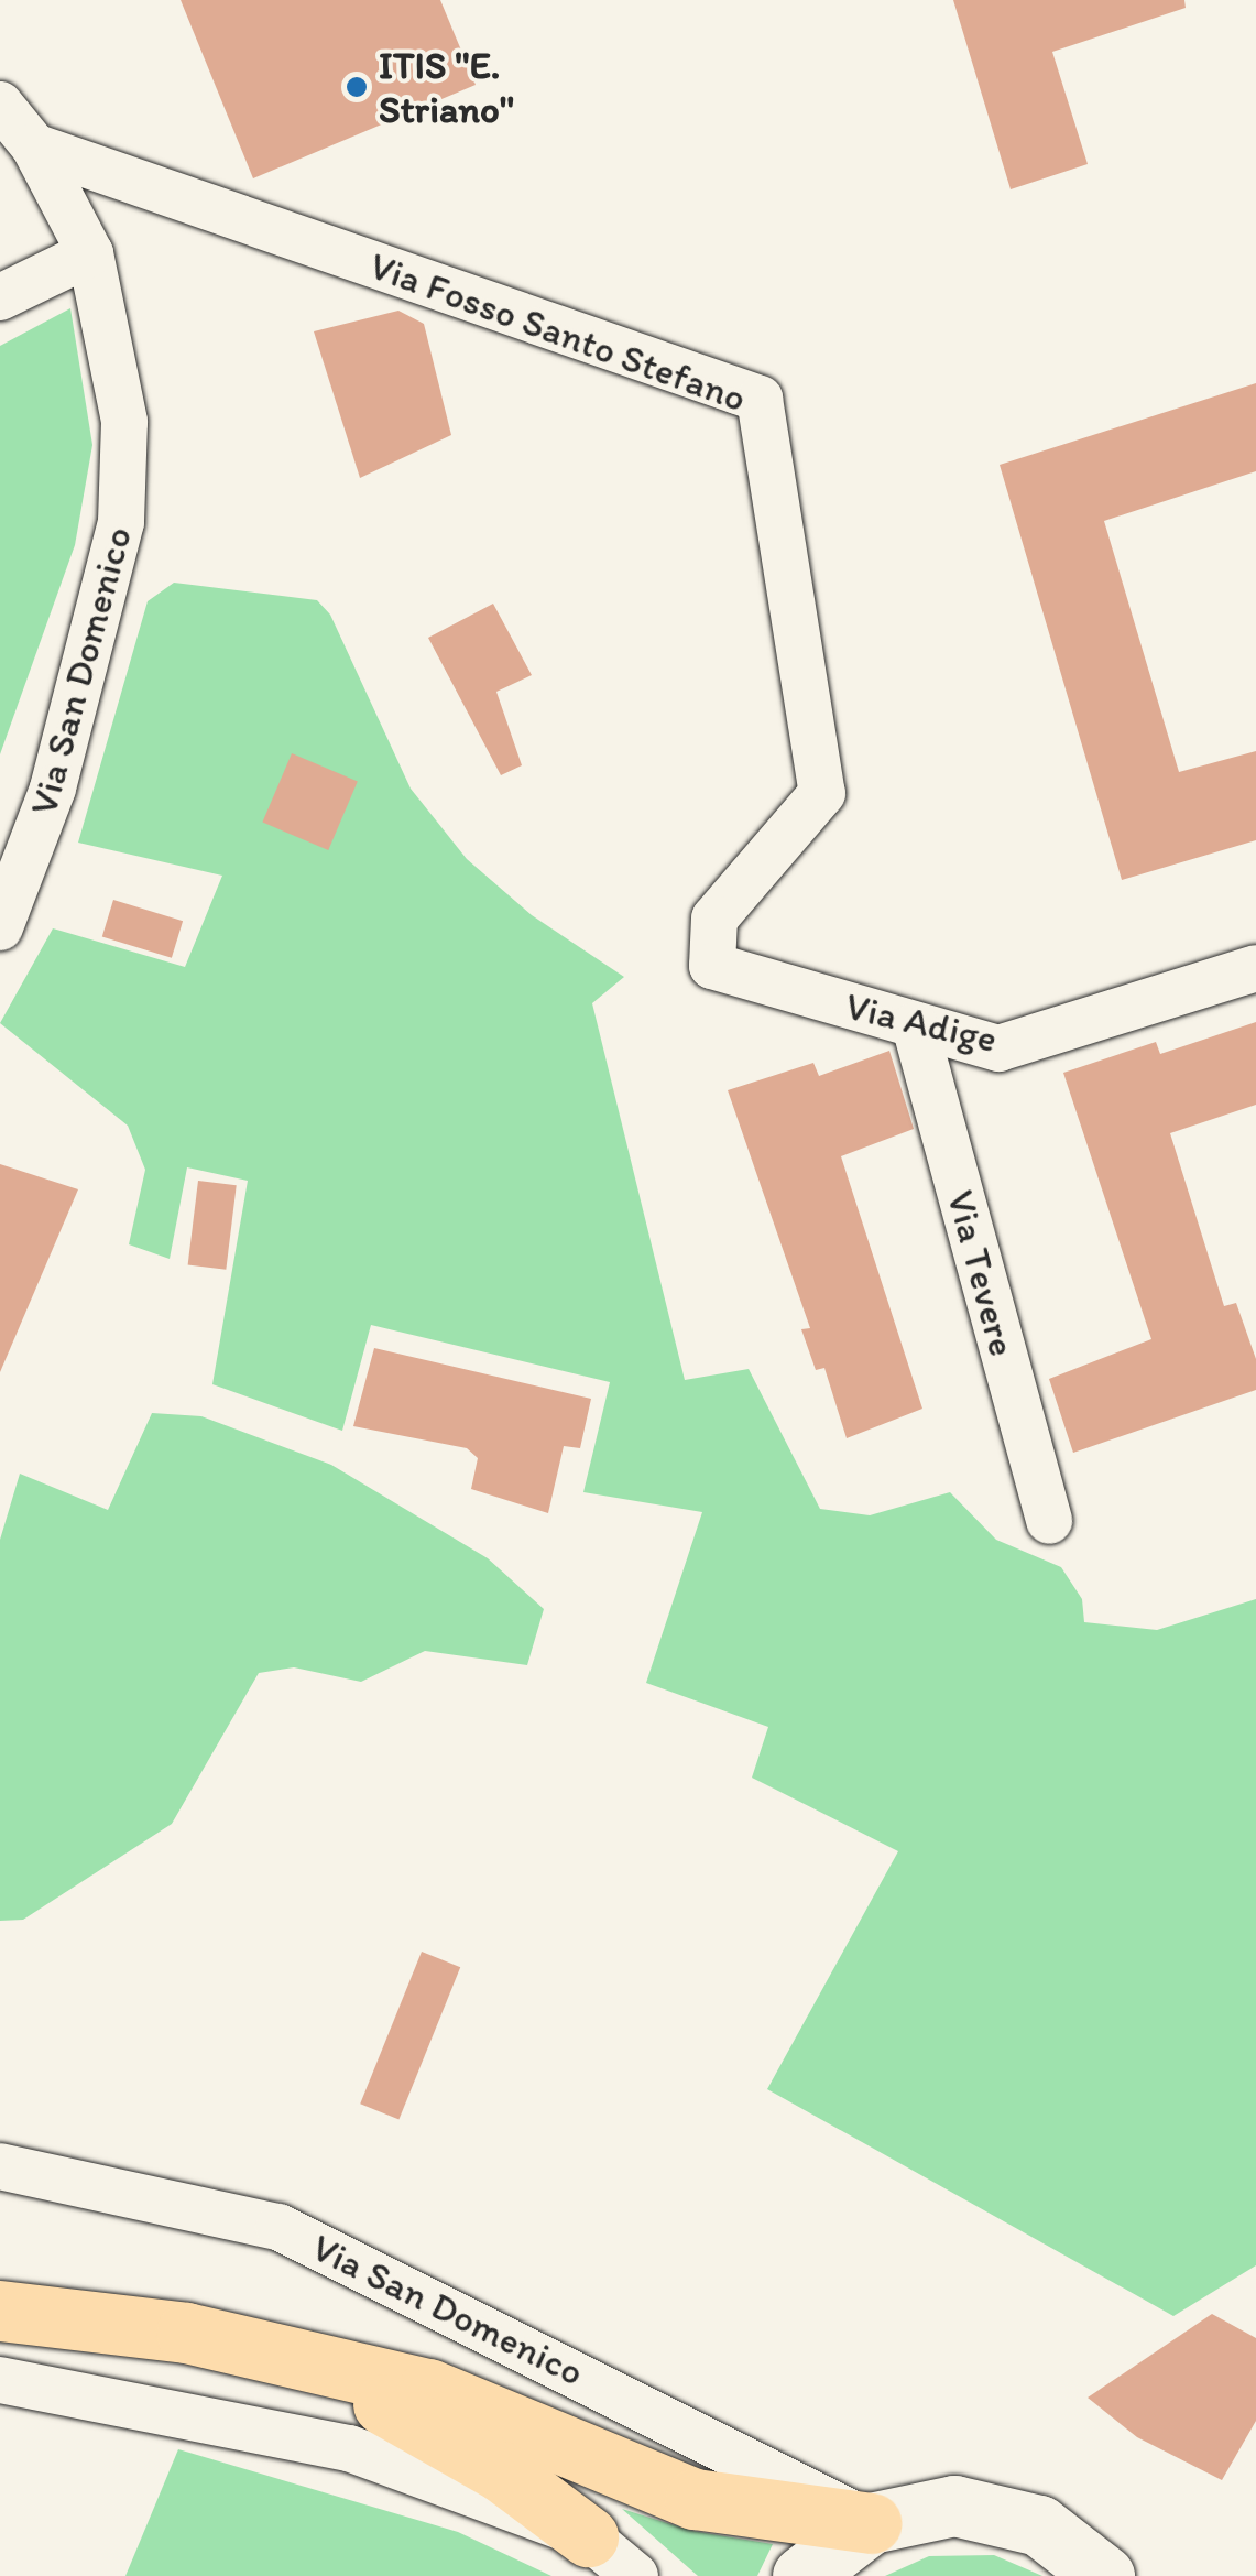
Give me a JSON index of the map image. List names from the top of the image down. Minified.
{"streets":{"street":["Via Fosso Santo Stefano","Via San Domenico","Via Adige","Via Tevere"]},"crossings":[["Via Fosso Santo Stefano","Via San Domenico"],["Via Fosso Santo Stefano","Via Adige"],["Via Adige","Via Tevere"]],"places":["ITIS ''E. Striano''"]}
